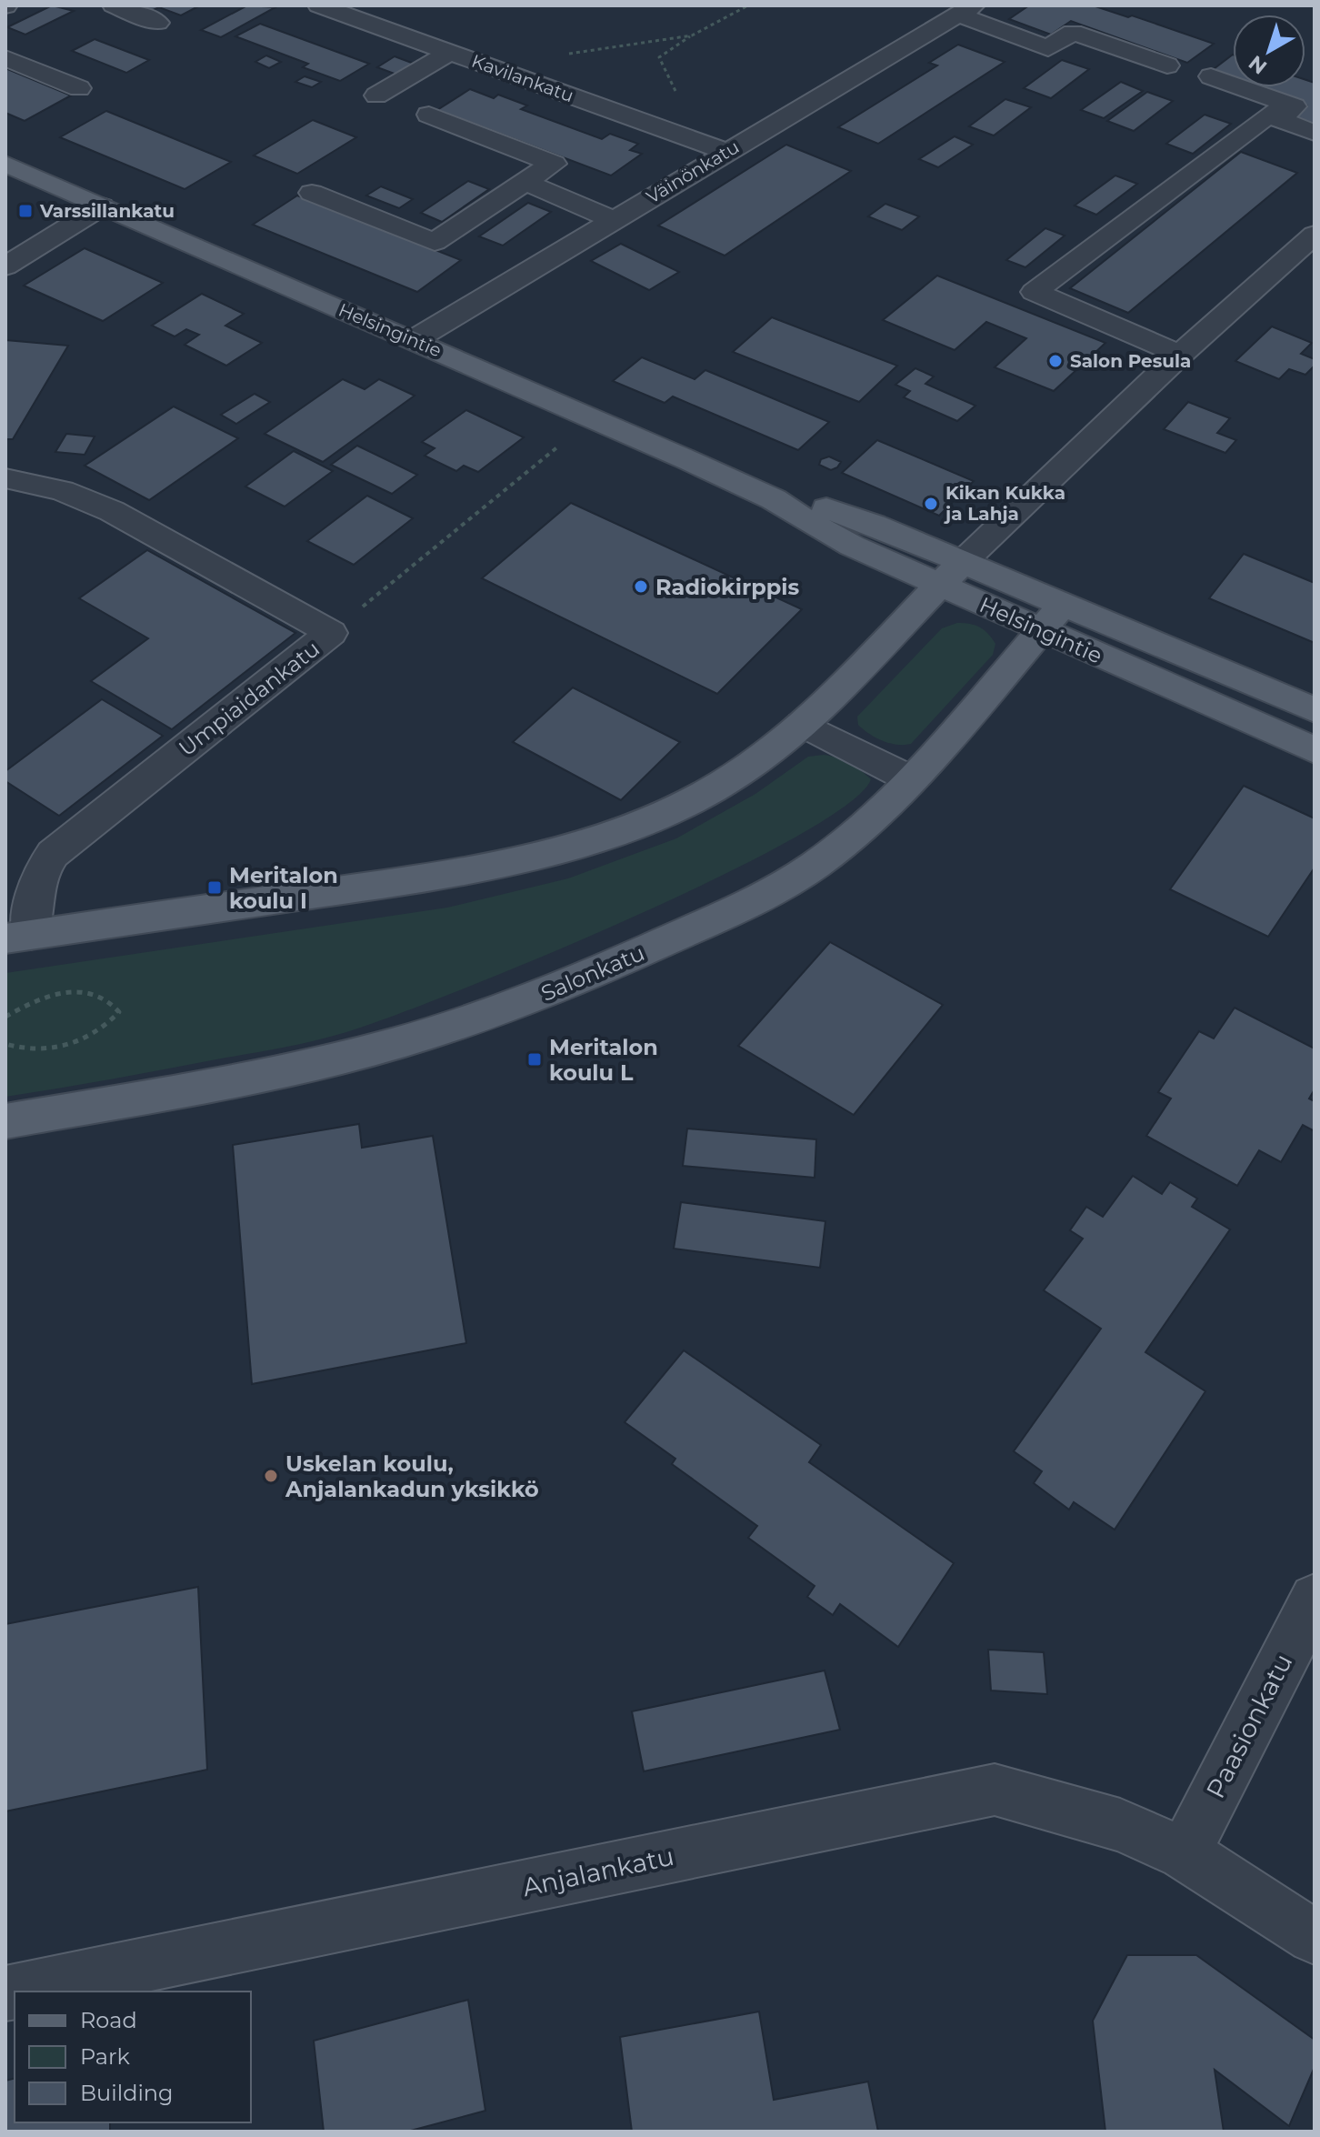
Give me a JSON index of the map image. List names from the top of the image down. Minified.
{"streets":{"main road":["Helsingintie","Salonkatu"],"street":["Kavilankatu","Väinönkatu","Umpiaidankatu","Paasionkatu","Anjalankatu"]},"crossings":[["Kavilankatu","Väinönkatu"],["Väinönkatu","Helsingintie"],["Helsingintie","Salonkatu"],["Paasionkatu","Anjalankatu"]],"places":{"transit":["Varssillankatu","Meritalon koulu I","Meritalon koulu L"],"other":["Salon Pesula","Kikan Kukka ja Lahja","Radiokirppis","Uskelan koulu, Anjalankadun yksikkö"]},"legend":["Road","Park","Building"],"north":"bottom left"}
